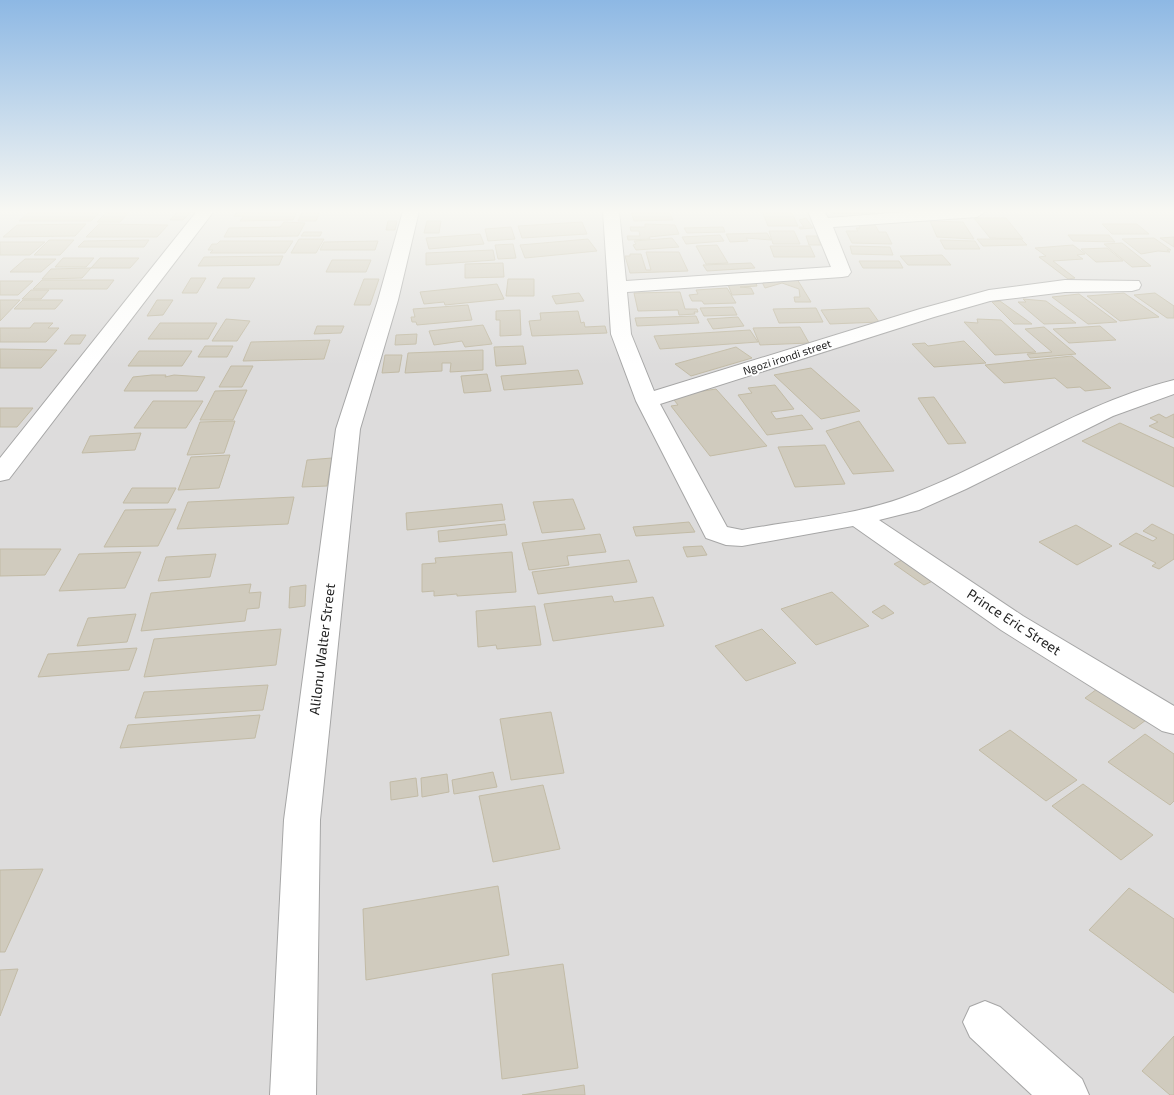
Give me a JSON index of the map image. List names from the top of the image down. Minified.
{"streets":{"street":["Ngozi irondi street","Prince Eric Street","Alilonu Walter Street"]}}
